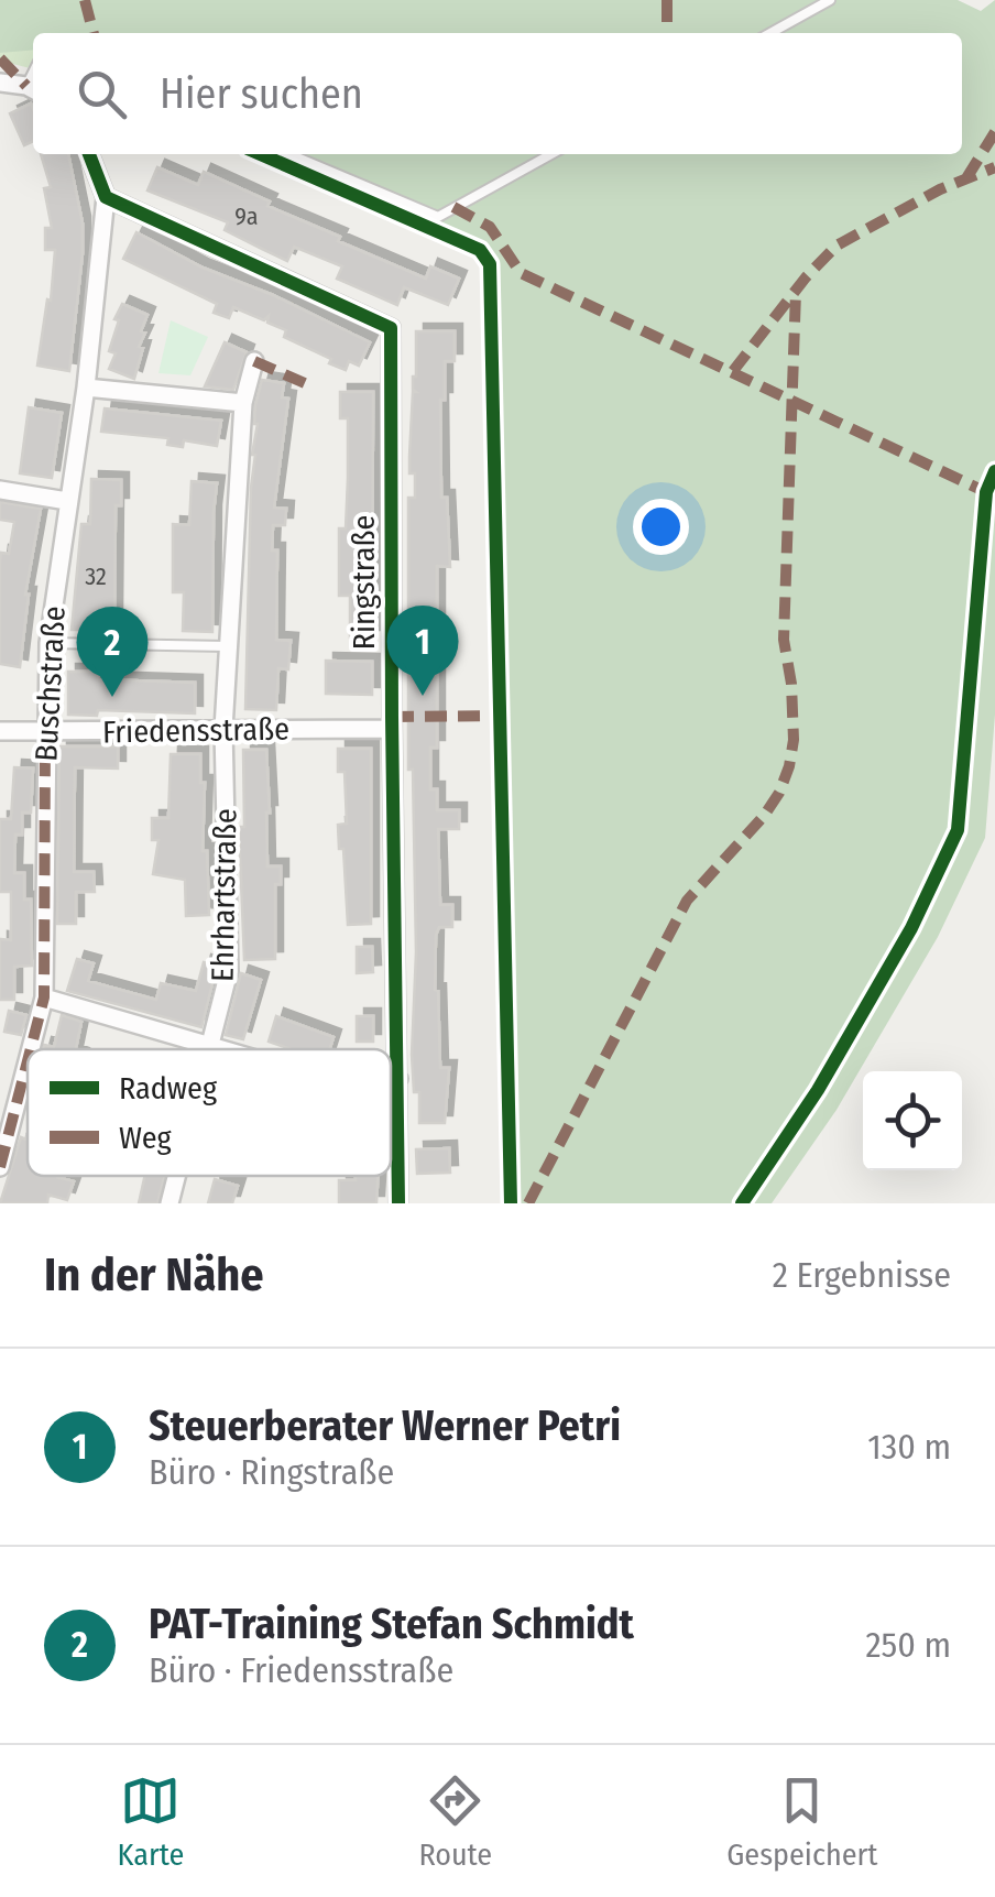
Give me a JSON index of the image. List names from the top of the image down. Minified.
{"streets":{"street":["Ringstraße","Buschstraße","Friedensstraße","Ehrhartstraße"]},"crossings":[["Ringstraße","Buschstraße"],["Ringstraße","Friedensstraße"],["Buschstraße","Friedensstraße"],["Friedensstraße","Ehrhartstraße"]],"house_numbers":["9a","32"],"legend":["Radweg","Weg"],"page":{"search":"Hier suchen","pins":["1","2"],"heading":["In der Nähe","2 Ergebnisse"],"list":[{"mark":"1","name":"Steuerberater Werner Petri","note":"Büro · Ringstraße","value":"130 m"},{"mark":"2","name":"PAT-Training Stefan Schmidt","note":"Büro · Friedensstraße","value":"250 m"}],"nav":["Karte","Route","Gespeichert"]}}
